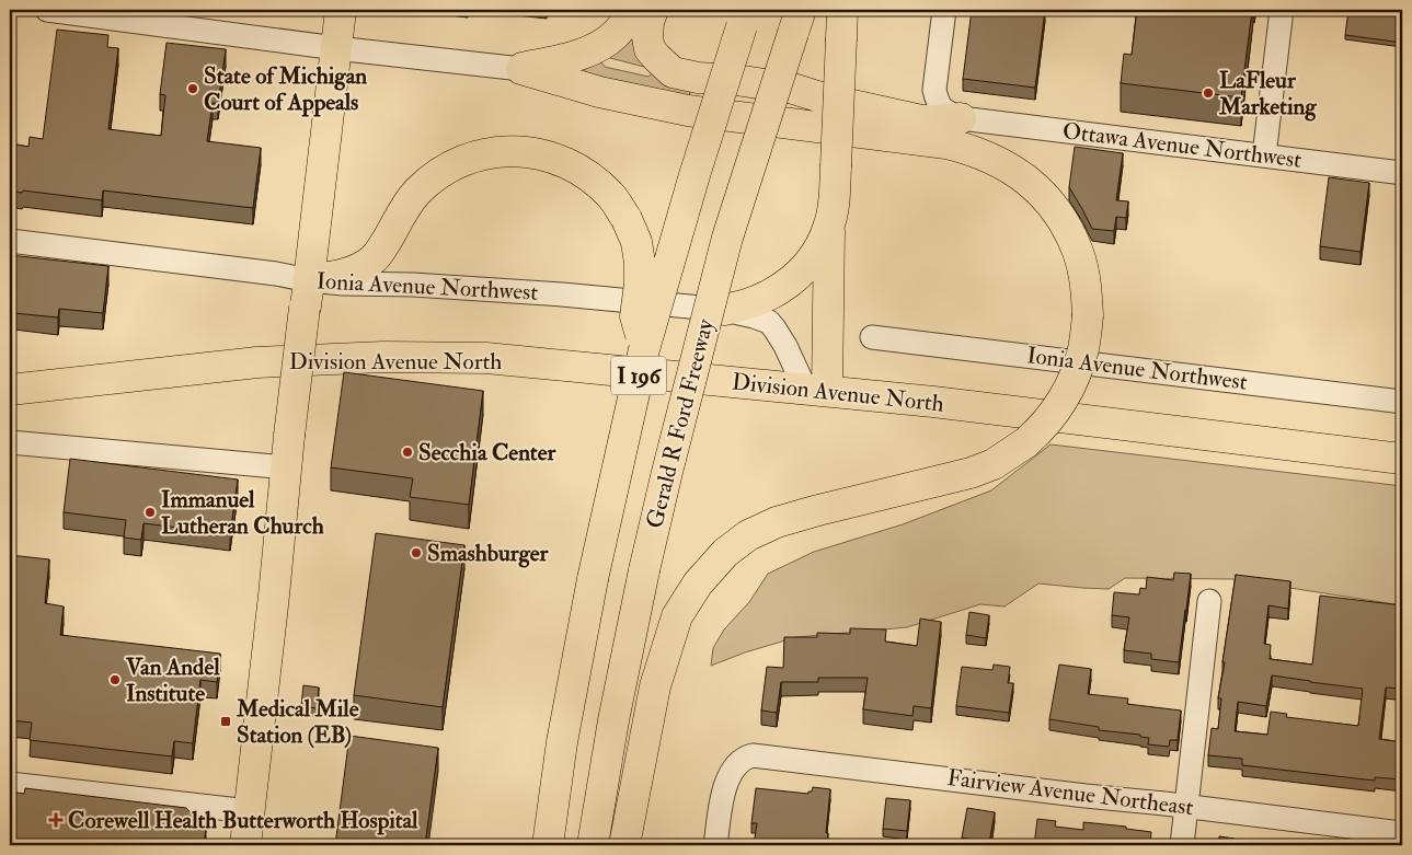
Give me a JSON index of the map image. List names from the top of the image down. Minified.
{"streets":{"main road":["Division Avenue North","I 196","Gerald R Ford Freeway"],"street":["Ottawa Avenue Northwest","Ionia Avenue Northwest","Fairview Avenue Northeast"]},"crossings":[["Ionia Avenue Northwest","Division Avenue North"]],"places":{"other":["State of Michigan Court of Appeals","LaFleur Marketing","Secchia Center","Immanuel Lutheran Church","Smashburger","Van Andel Institute"],"transit":["Medical Mile Station (EB)"],"health":["Corewell Health Butterworth Hospital"]}}
